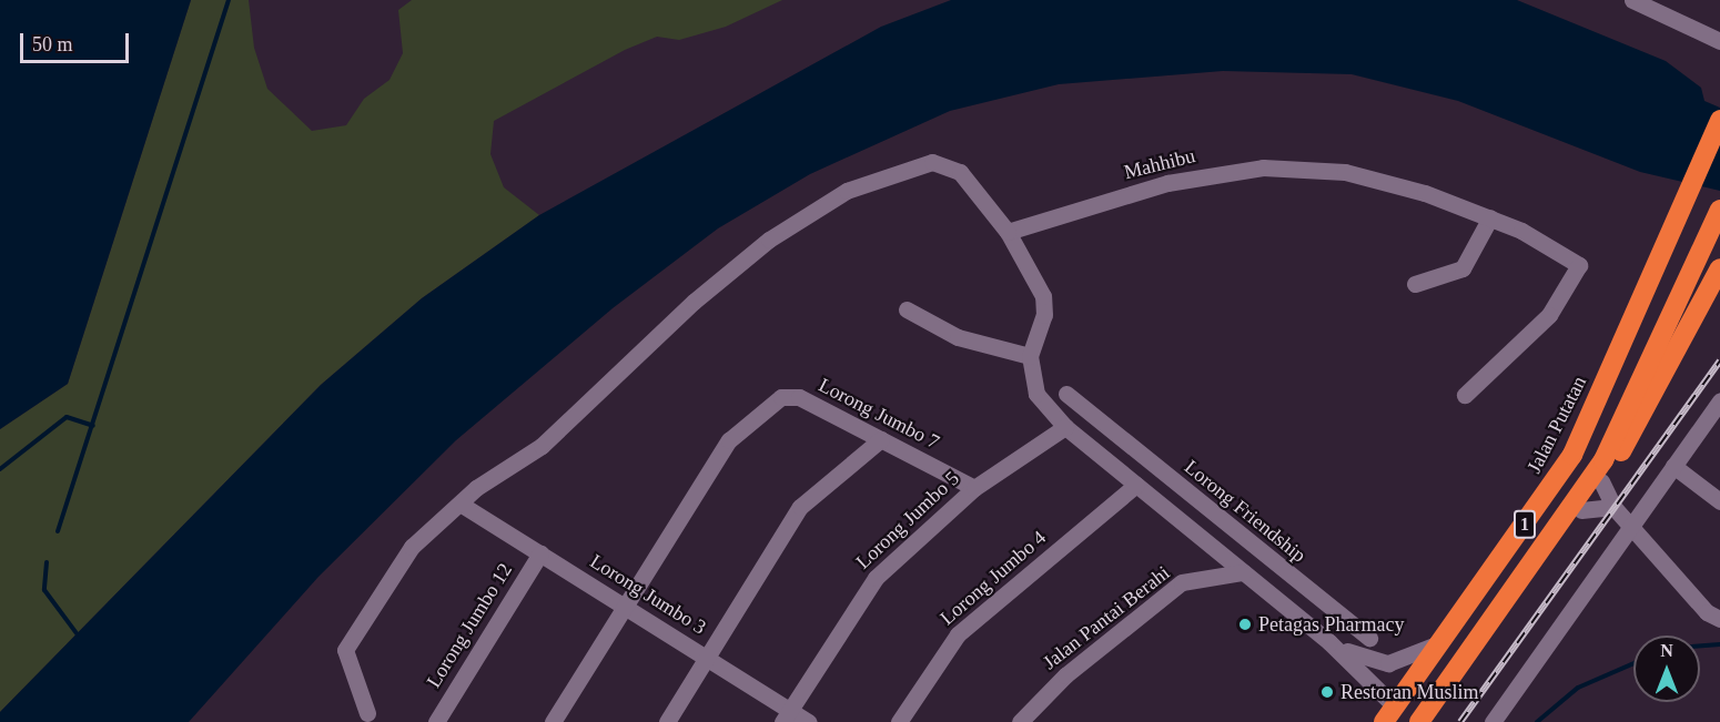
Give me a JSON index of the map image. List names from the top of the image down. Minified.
{"streets":{"highway":["Jalan Putatan","1"],"street":["Mahhibu","Lorong Jumbo 7","Lorong Friendship","Lorong Jumbo 5","Lorong Jumbo 4","Lorong Jumbo 3","Jalan Pantai Berahi","Lorong Jumbo 12"]},"crossings":[["Lorong Jumbo 7","Lorong Jumbo 5"],["Lorong Jumbo 7","Lorong Jumbo 3"],["Lorong Jumbo 5","Lorong Jumbo 3"],["Lorong Jumbo 3","Lorong Jumbo 12"]],"places":["Petagas Pharmacy","Restoran Muslim"],"scale_bar":"50 m","north":"top"}
